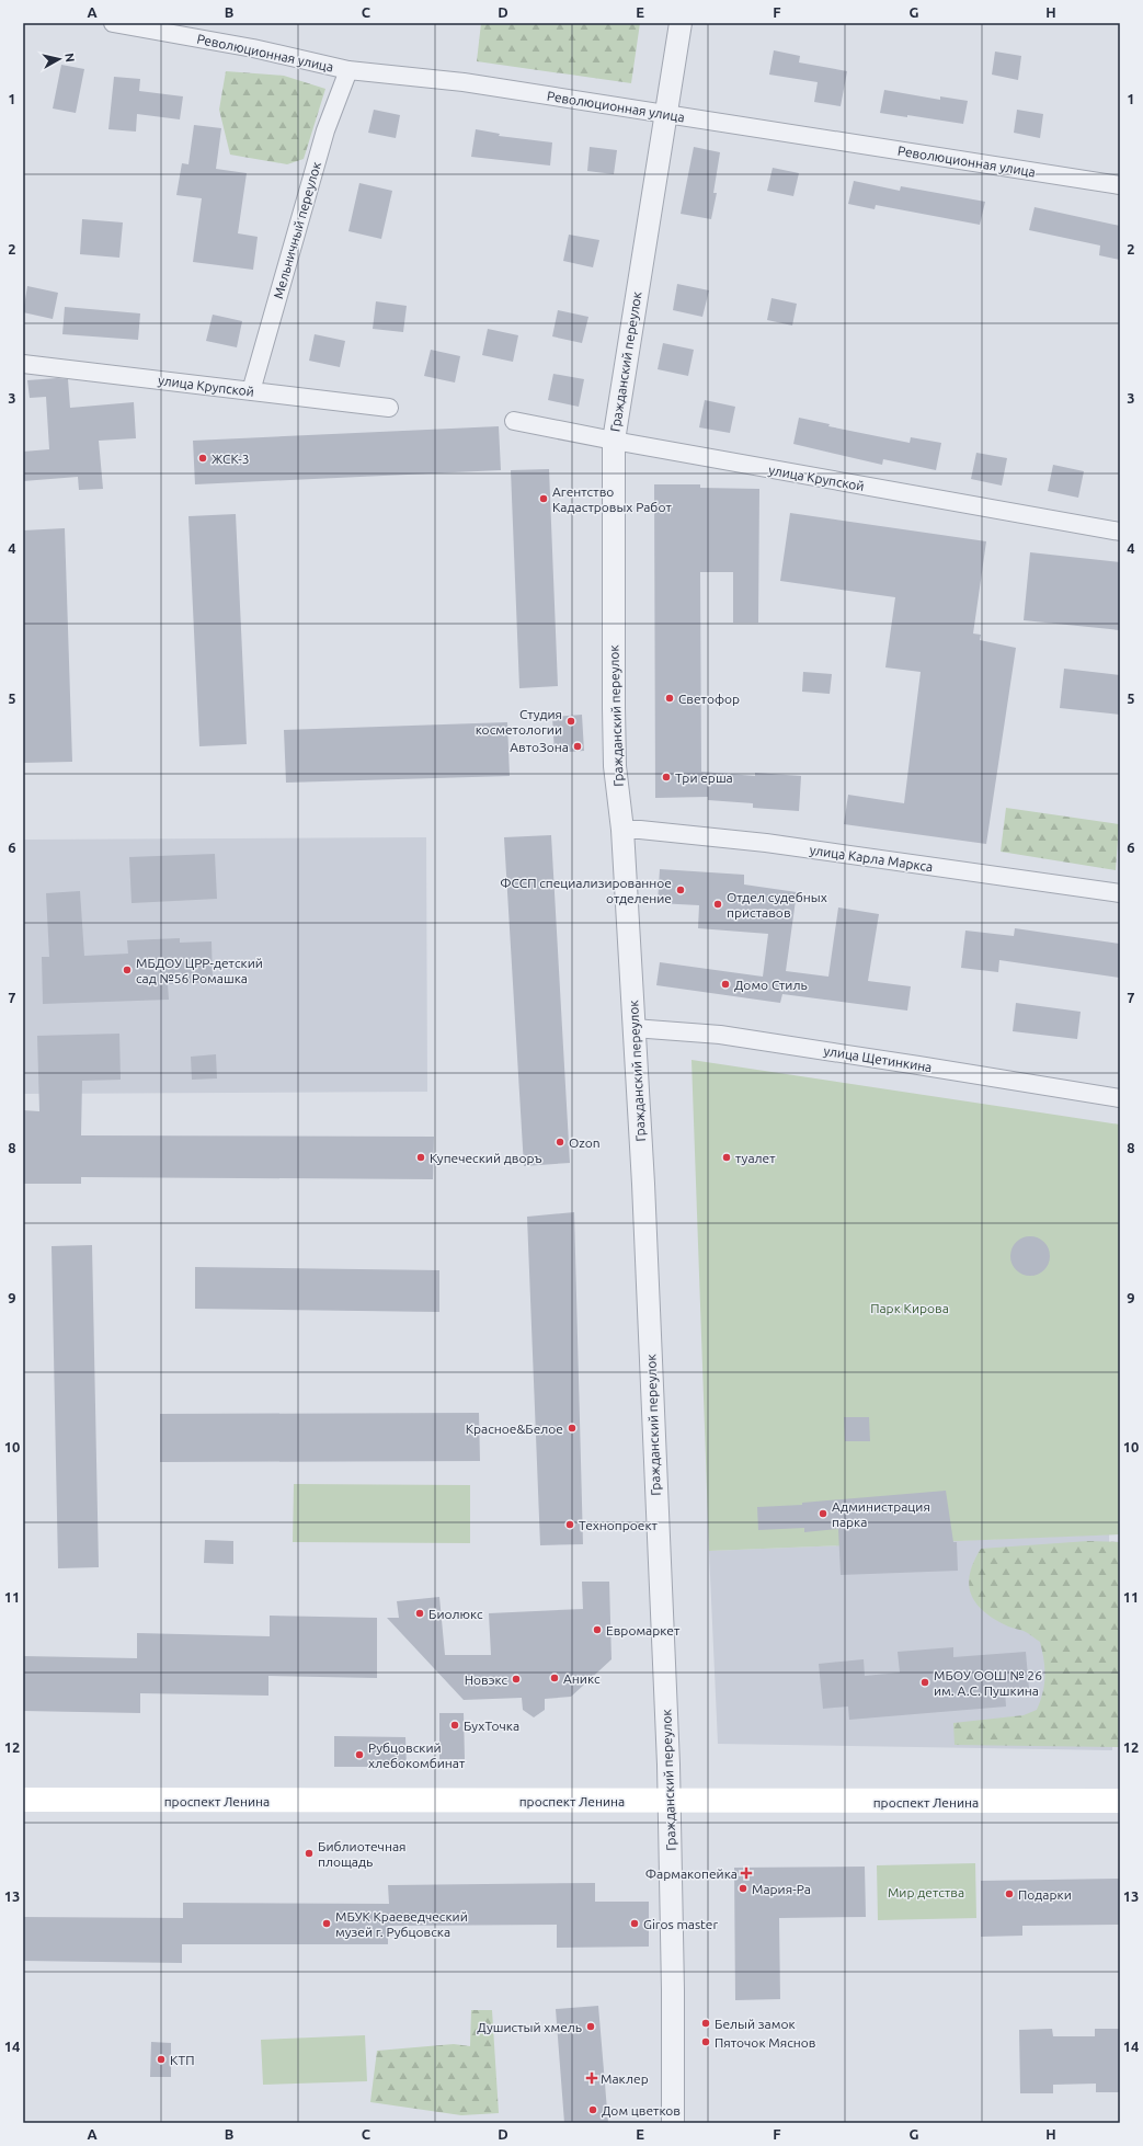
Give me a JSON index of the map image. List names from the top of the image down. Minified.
{"streets":{"main road":["проспект Ленина"],"street":["Революционная улица","Мельничный переулок","Гражданский переулок","улица Крупской","улица Карла Маркса","улица Щетинкина"]},"crossings":[["Революционная улица","Мельничный переулок"],["Революционная улица","Гражданский переулок"],["Мельничный переулок","улица Крупской"],["Гражданский переулок","улица Крупской"],["Гражданский переулок","улица Карла Маркса"],["Гражданский переулок","улица Щетинкина"],["Гражданский переулок","проспект Ленина"]],"parks":["Парк Кирова","Мир детства"],"places":{"other":["ЖСК-3","Агентство Кадастровых Работ","Светофор","Студия косметологии","АвтоЗона","Три ерша","ФССП специализированное отделение","Отдел судебных приставов","МБДОУ ЦРР-детский сад №56 Ромашка","Домо Стиль","Ozon","Купеческий дворъ","туалет","Красное&Белое","Администрация парка","Технопроект","Биолюкс","Евромаркет","Аникс","Новэкс","МБОУ ООШ № 26 им. А.С. Пушкина","БухТочка","Рубцовский хлебокомбинат","Библиотечная площадь","Мария-Ра","Подарки","МБУК Краеведческий музей г. Рубцовска","Giros master","Белый замок","Душистый хмель","Пяточок Мяснов","КТП","Дом цветков"],"health":["Фармакопейка","Маклер"]},"north":"right","grid":{"columns":["A","B","C","D","E","F","G","H"],"rows":["1","2","3","4","5","6","7","8","9","10","11","12","13","14"]}}
